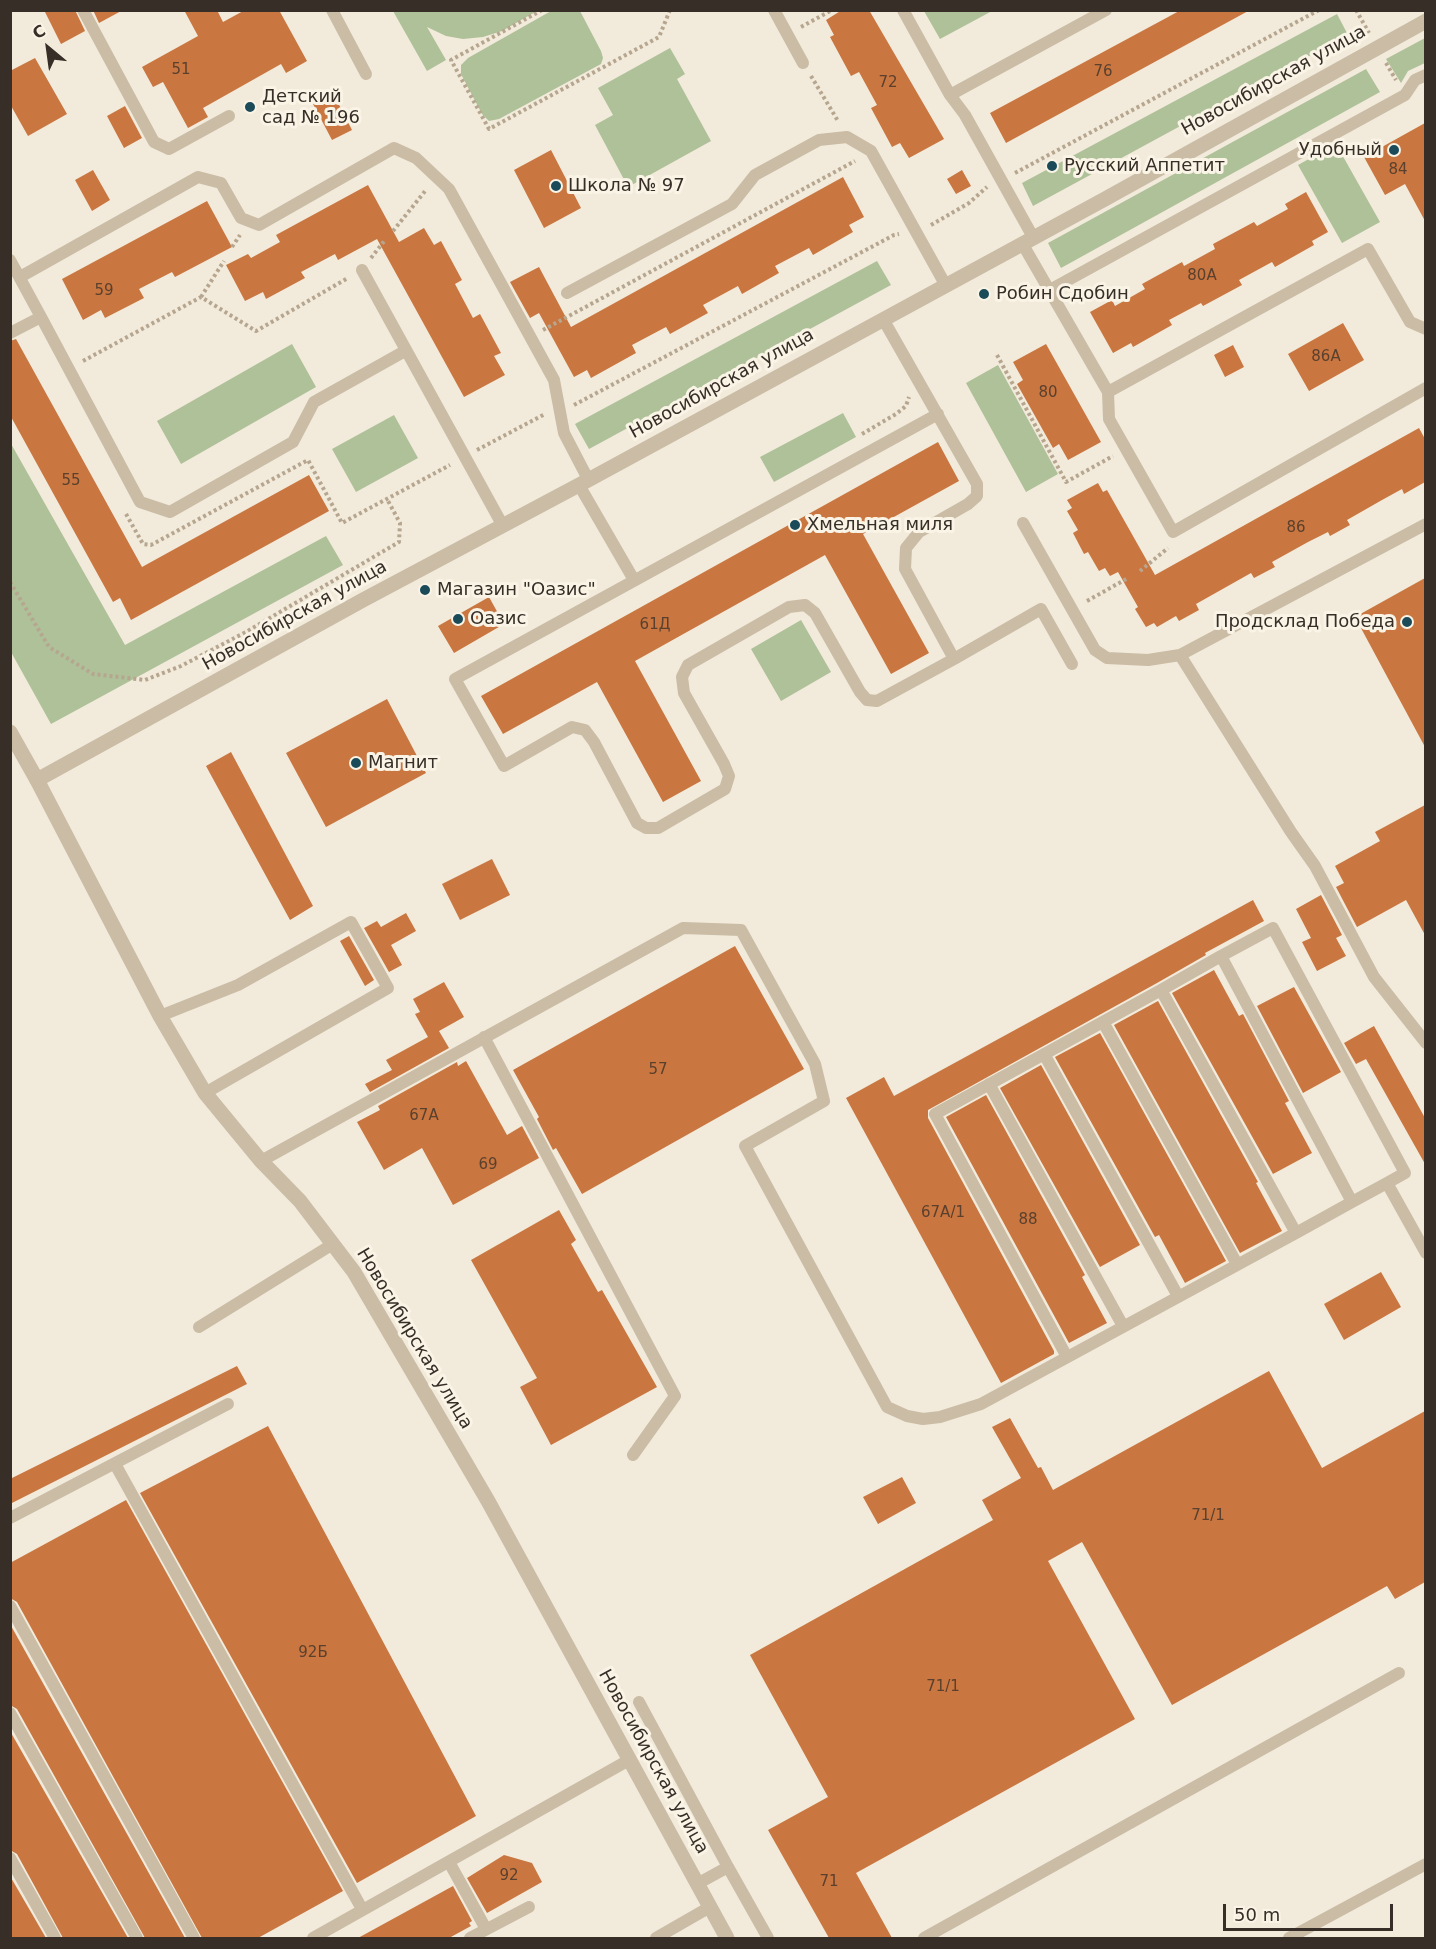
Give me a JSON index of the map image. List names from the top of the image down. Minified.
{"streets":{"street":["Новосибирская улица"]},"places":["Детский сад № 196","Удобный","Русский Аппетит","Школа № 97","Робин Сдобин","Хмельная миля","Магазин \"Оазис\"","Оазис","Продсклад Победа","Магнит"],"house_numbers":["51","76","72","84","80А","59","86А","80","55","86","61Д","57","67А","69","67А/1","88","71/1","92Б","71/1","92","71"],"scale_bar":"50 m","north":"top left"}
